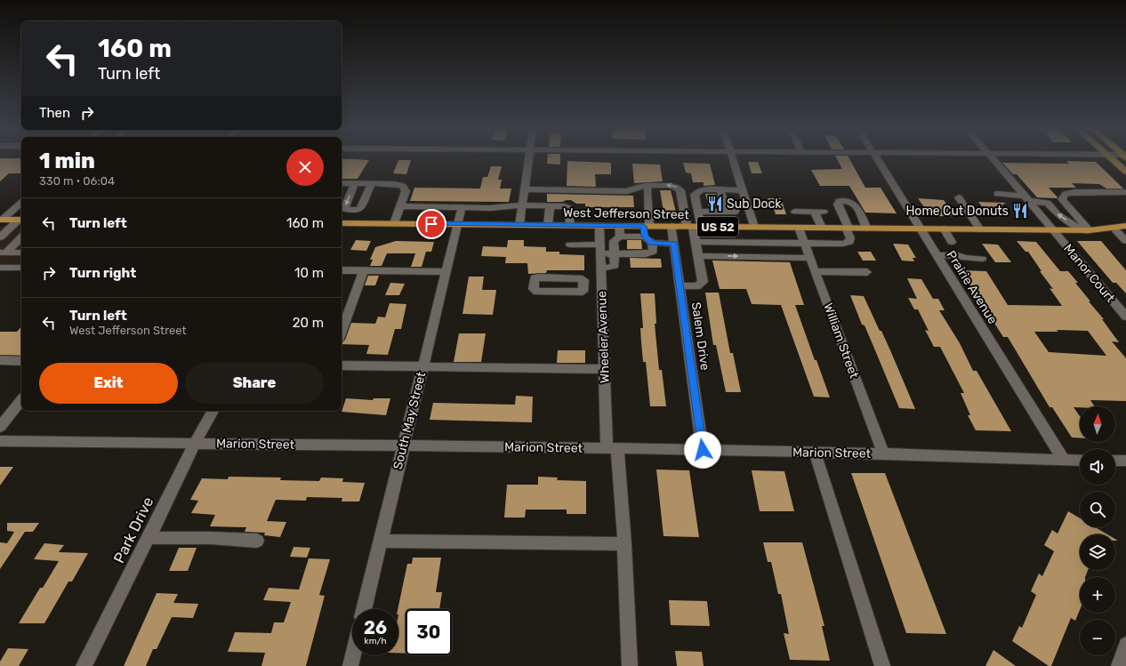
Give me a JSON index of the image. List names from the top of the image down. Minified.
{"streets":{"main road":["West Jefferson Street","US 52"],"street":["Manor Court","Prairie Avenue","Salem Drive","Wheeler Avenue","William Street","South May Street","Marion Street","Park Drive"]},"crossings":[["West Jefferson Street","US 52"],["West Jefferson Street","Manor Court"],["West Jefferson Street","Prairie Avenue"],["West Jefferson Street","Salem Drive"],["West Jefferson Street","Wheeler Avenue"],["West Jefferson Street","William Street"],["West Jefferson Street","South May Street"],["Prairie Avenue","Marion Street"],["Salem Drive","Marion Street"],["Wheeler Avenue","Marion Street"],["William Street","Marion Street"],["South May Street","Marion Street"],["Marion Street","Park Drive"]],"places":{"restaurant":["Sub Dock","Home Cut Donuts"]},"north":"top","page":{"turn":["160 m","Turn left"],"then":"Then","heading":["1 min","330 m · 06:04"],"list":[{"name":"Turn left","value":"160 m"},{"name":"Turn right","value":"10 m"},{"name":"Turn left","note":"West Jefferson Street","value":"20 m"}],"buttons":["Exit","Share"],"map_buttons":["+","−"],"speed":"26 km/h","limit":"30"}}
